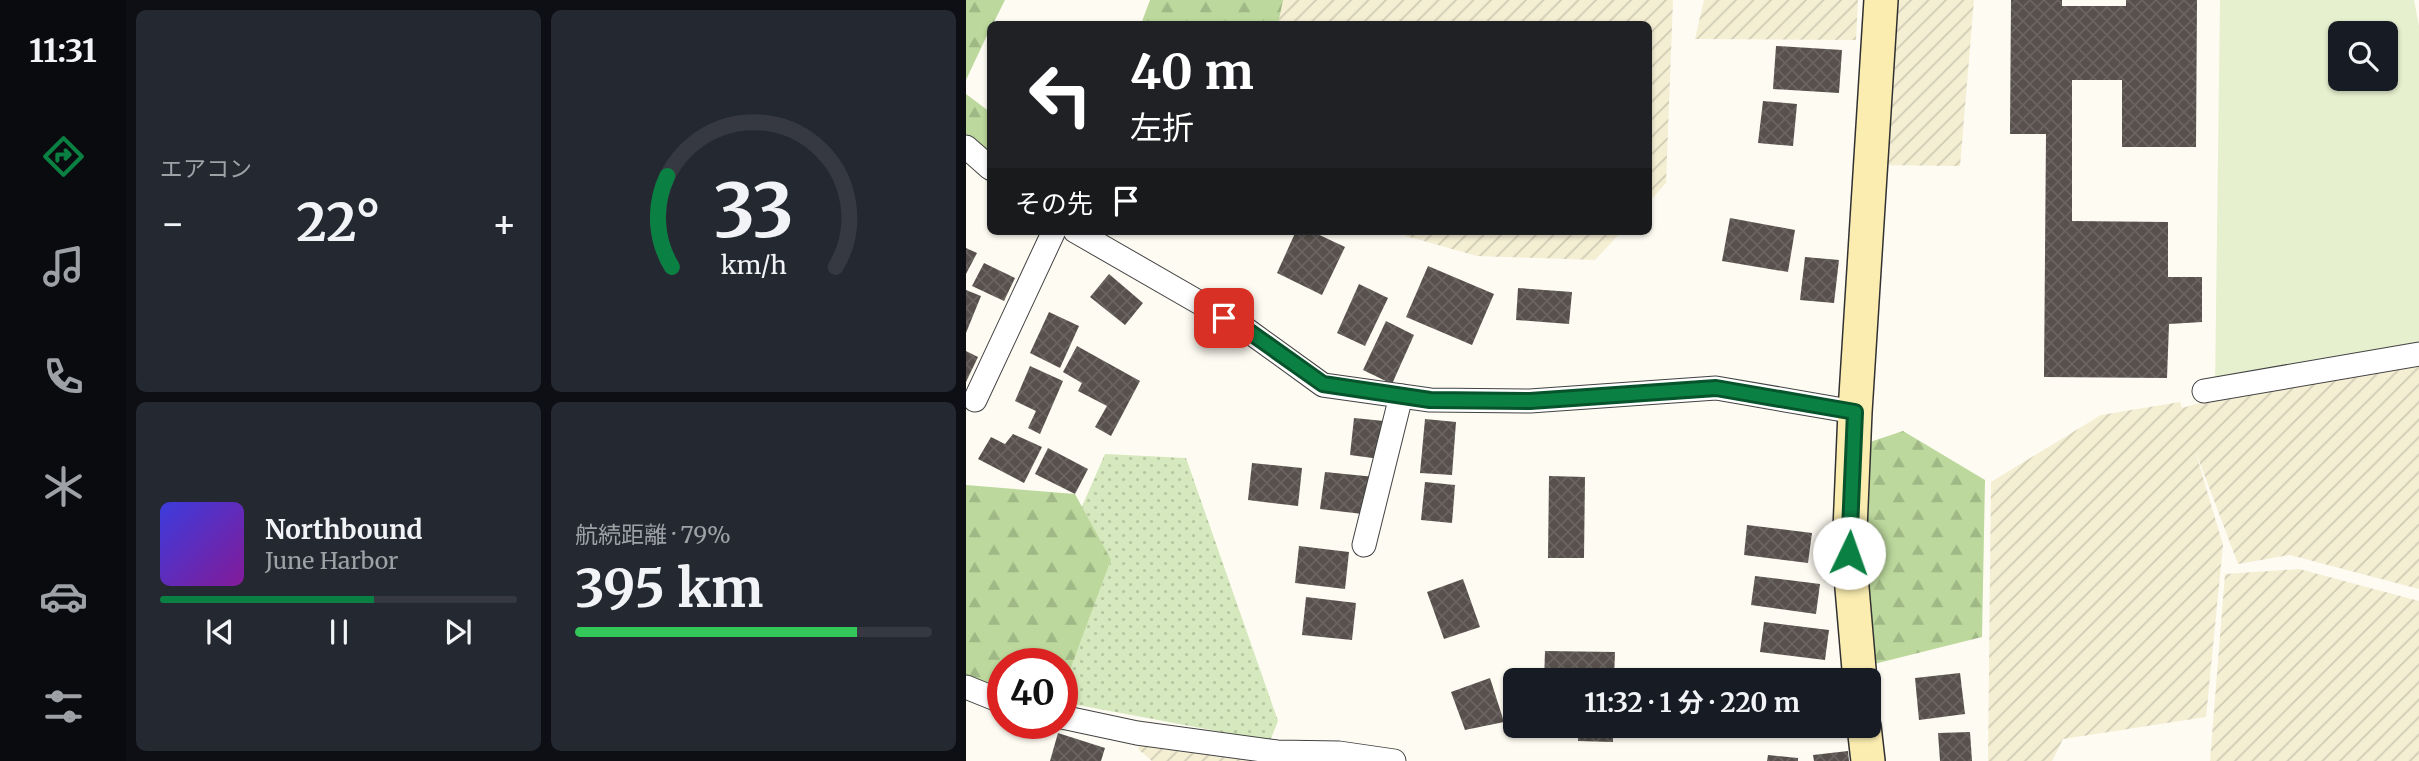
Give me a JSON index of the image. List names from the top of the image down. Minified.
{"page":{"tabs":"11:31","tile":["エアコン",["航続距離 · 79%","395 km"]],"turn":["40 m","左折"],"then":"その先","heat":["−","22°","+"],"song":["Northbound","June Harbor"],"limit":"40","trip":"11:32 · 1 分 · 220 m","gauge":["33","km/h"]}}
